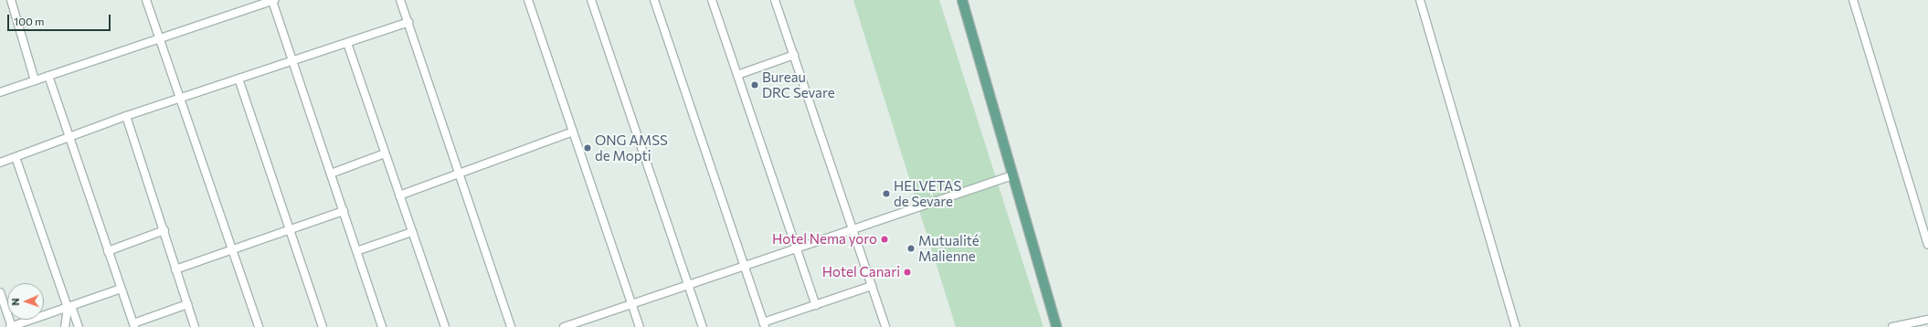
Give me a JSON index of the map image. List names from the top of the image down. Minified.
{"places":["Bureau DRC Sevare","ONG AMSS de Mopti","HELVETAS de Sevare","Hotel Nema yoro","Mutualité Malienne","Hotel Canari"],"scale_bar":"100 m","north":"left"}
